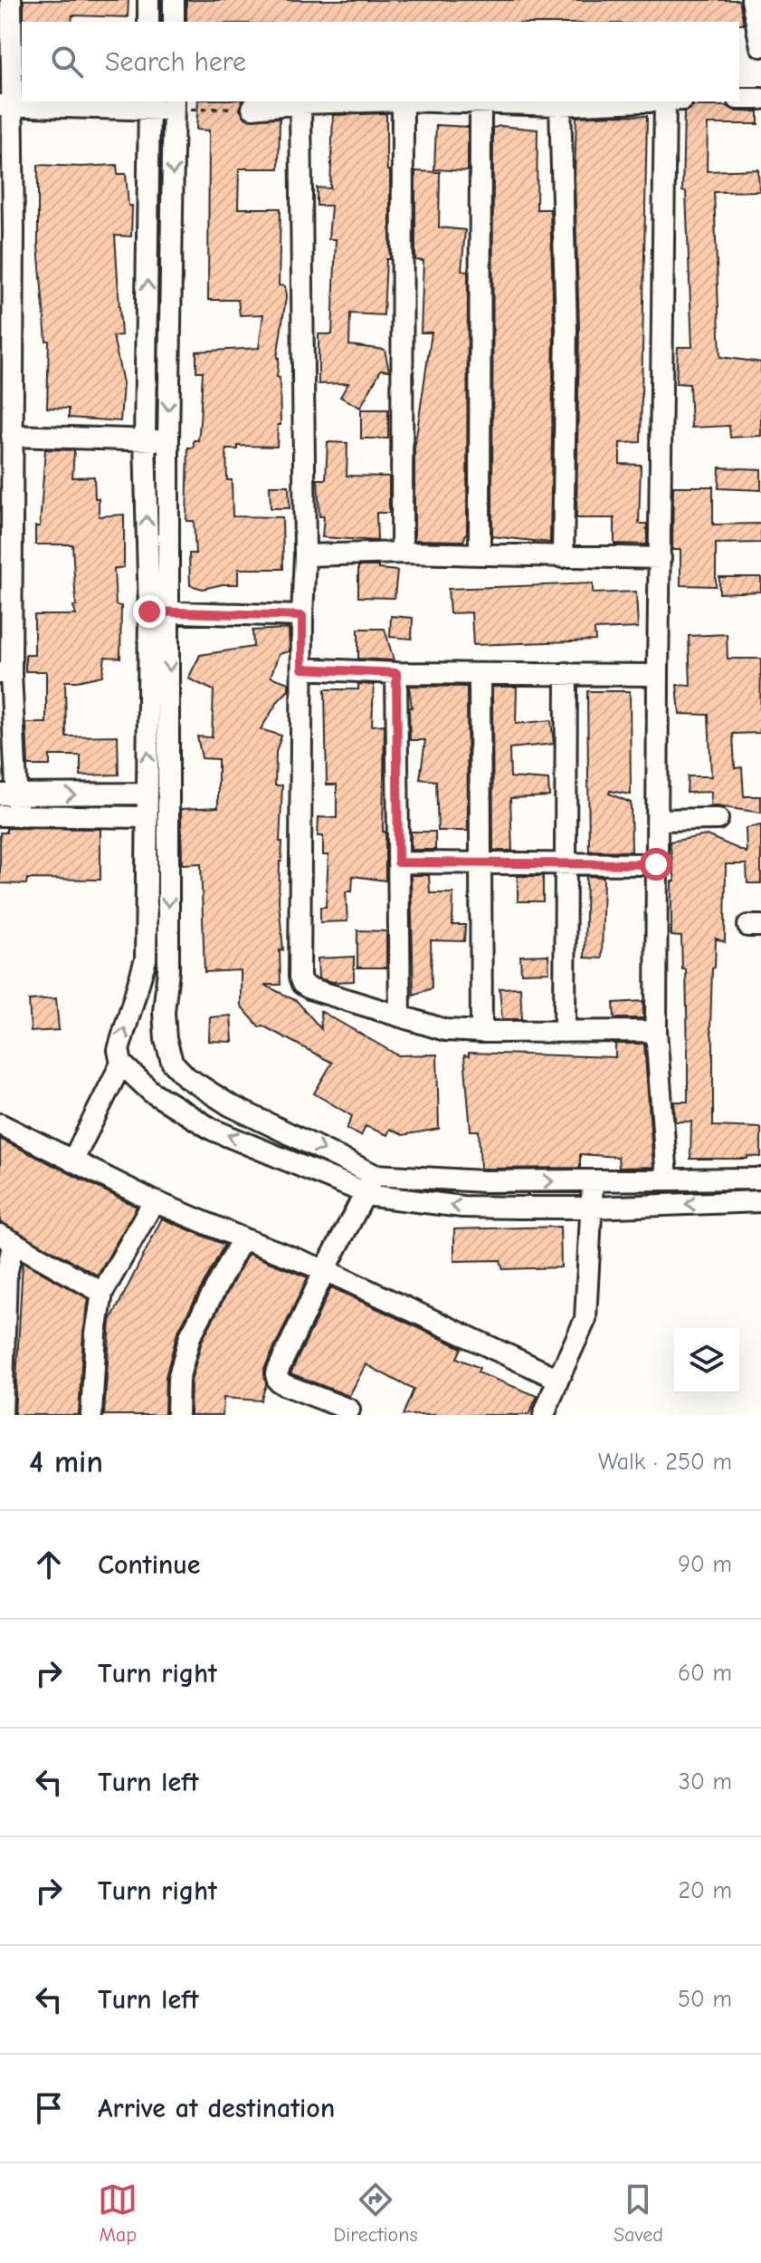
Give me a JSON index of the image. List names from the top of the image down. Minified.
{"page":{"search":"Search here","heading":["4 min","Walk · 250 m"],"list":[["Continue","90 m"],["Turn right","60 m"],["Turn left","30 m"],["Turn right","20 m"],["Turn left","50 m"],"Arrive at destination"],"nav":["Map","Directions","Saved"]}}
